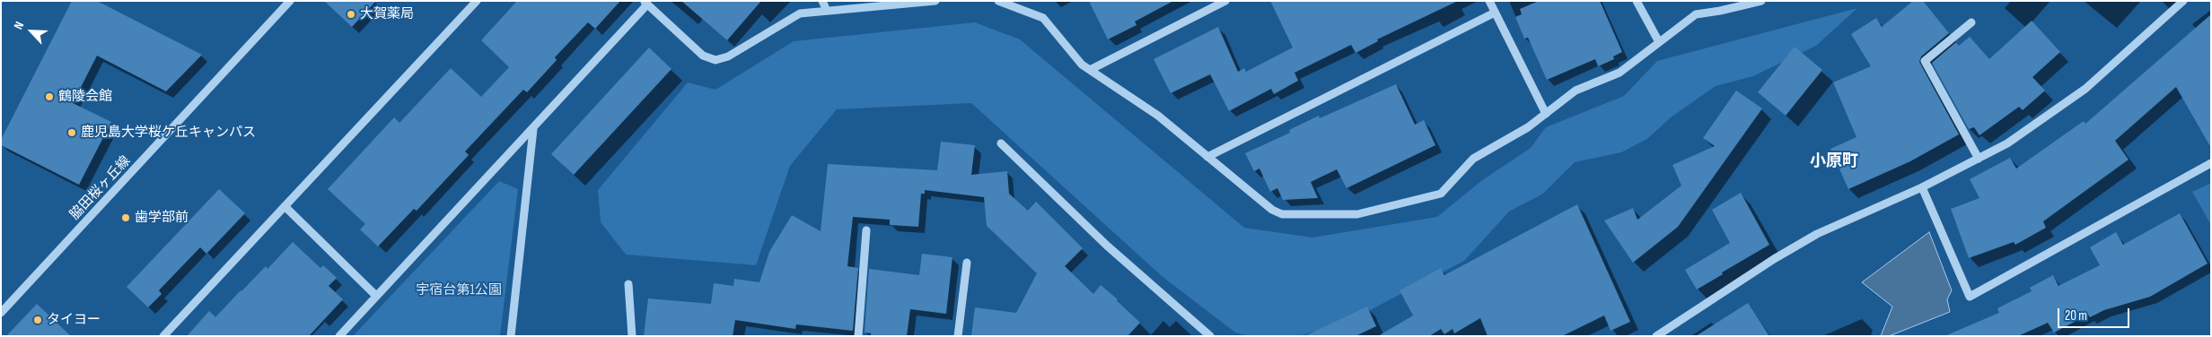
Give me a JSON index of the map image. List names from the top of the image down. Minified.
{"streets":{"street":["脇田桜ヶ丘線"]},"districts":["小原町"],"parks":["宇宿台第1公園"],"places":["大賀薬局","鶴陵会館","鹿児島大学桜ケ丘キャンパス","歯学部前","タイヨー"],"scale_bar":"20 m","north":"top left"}
